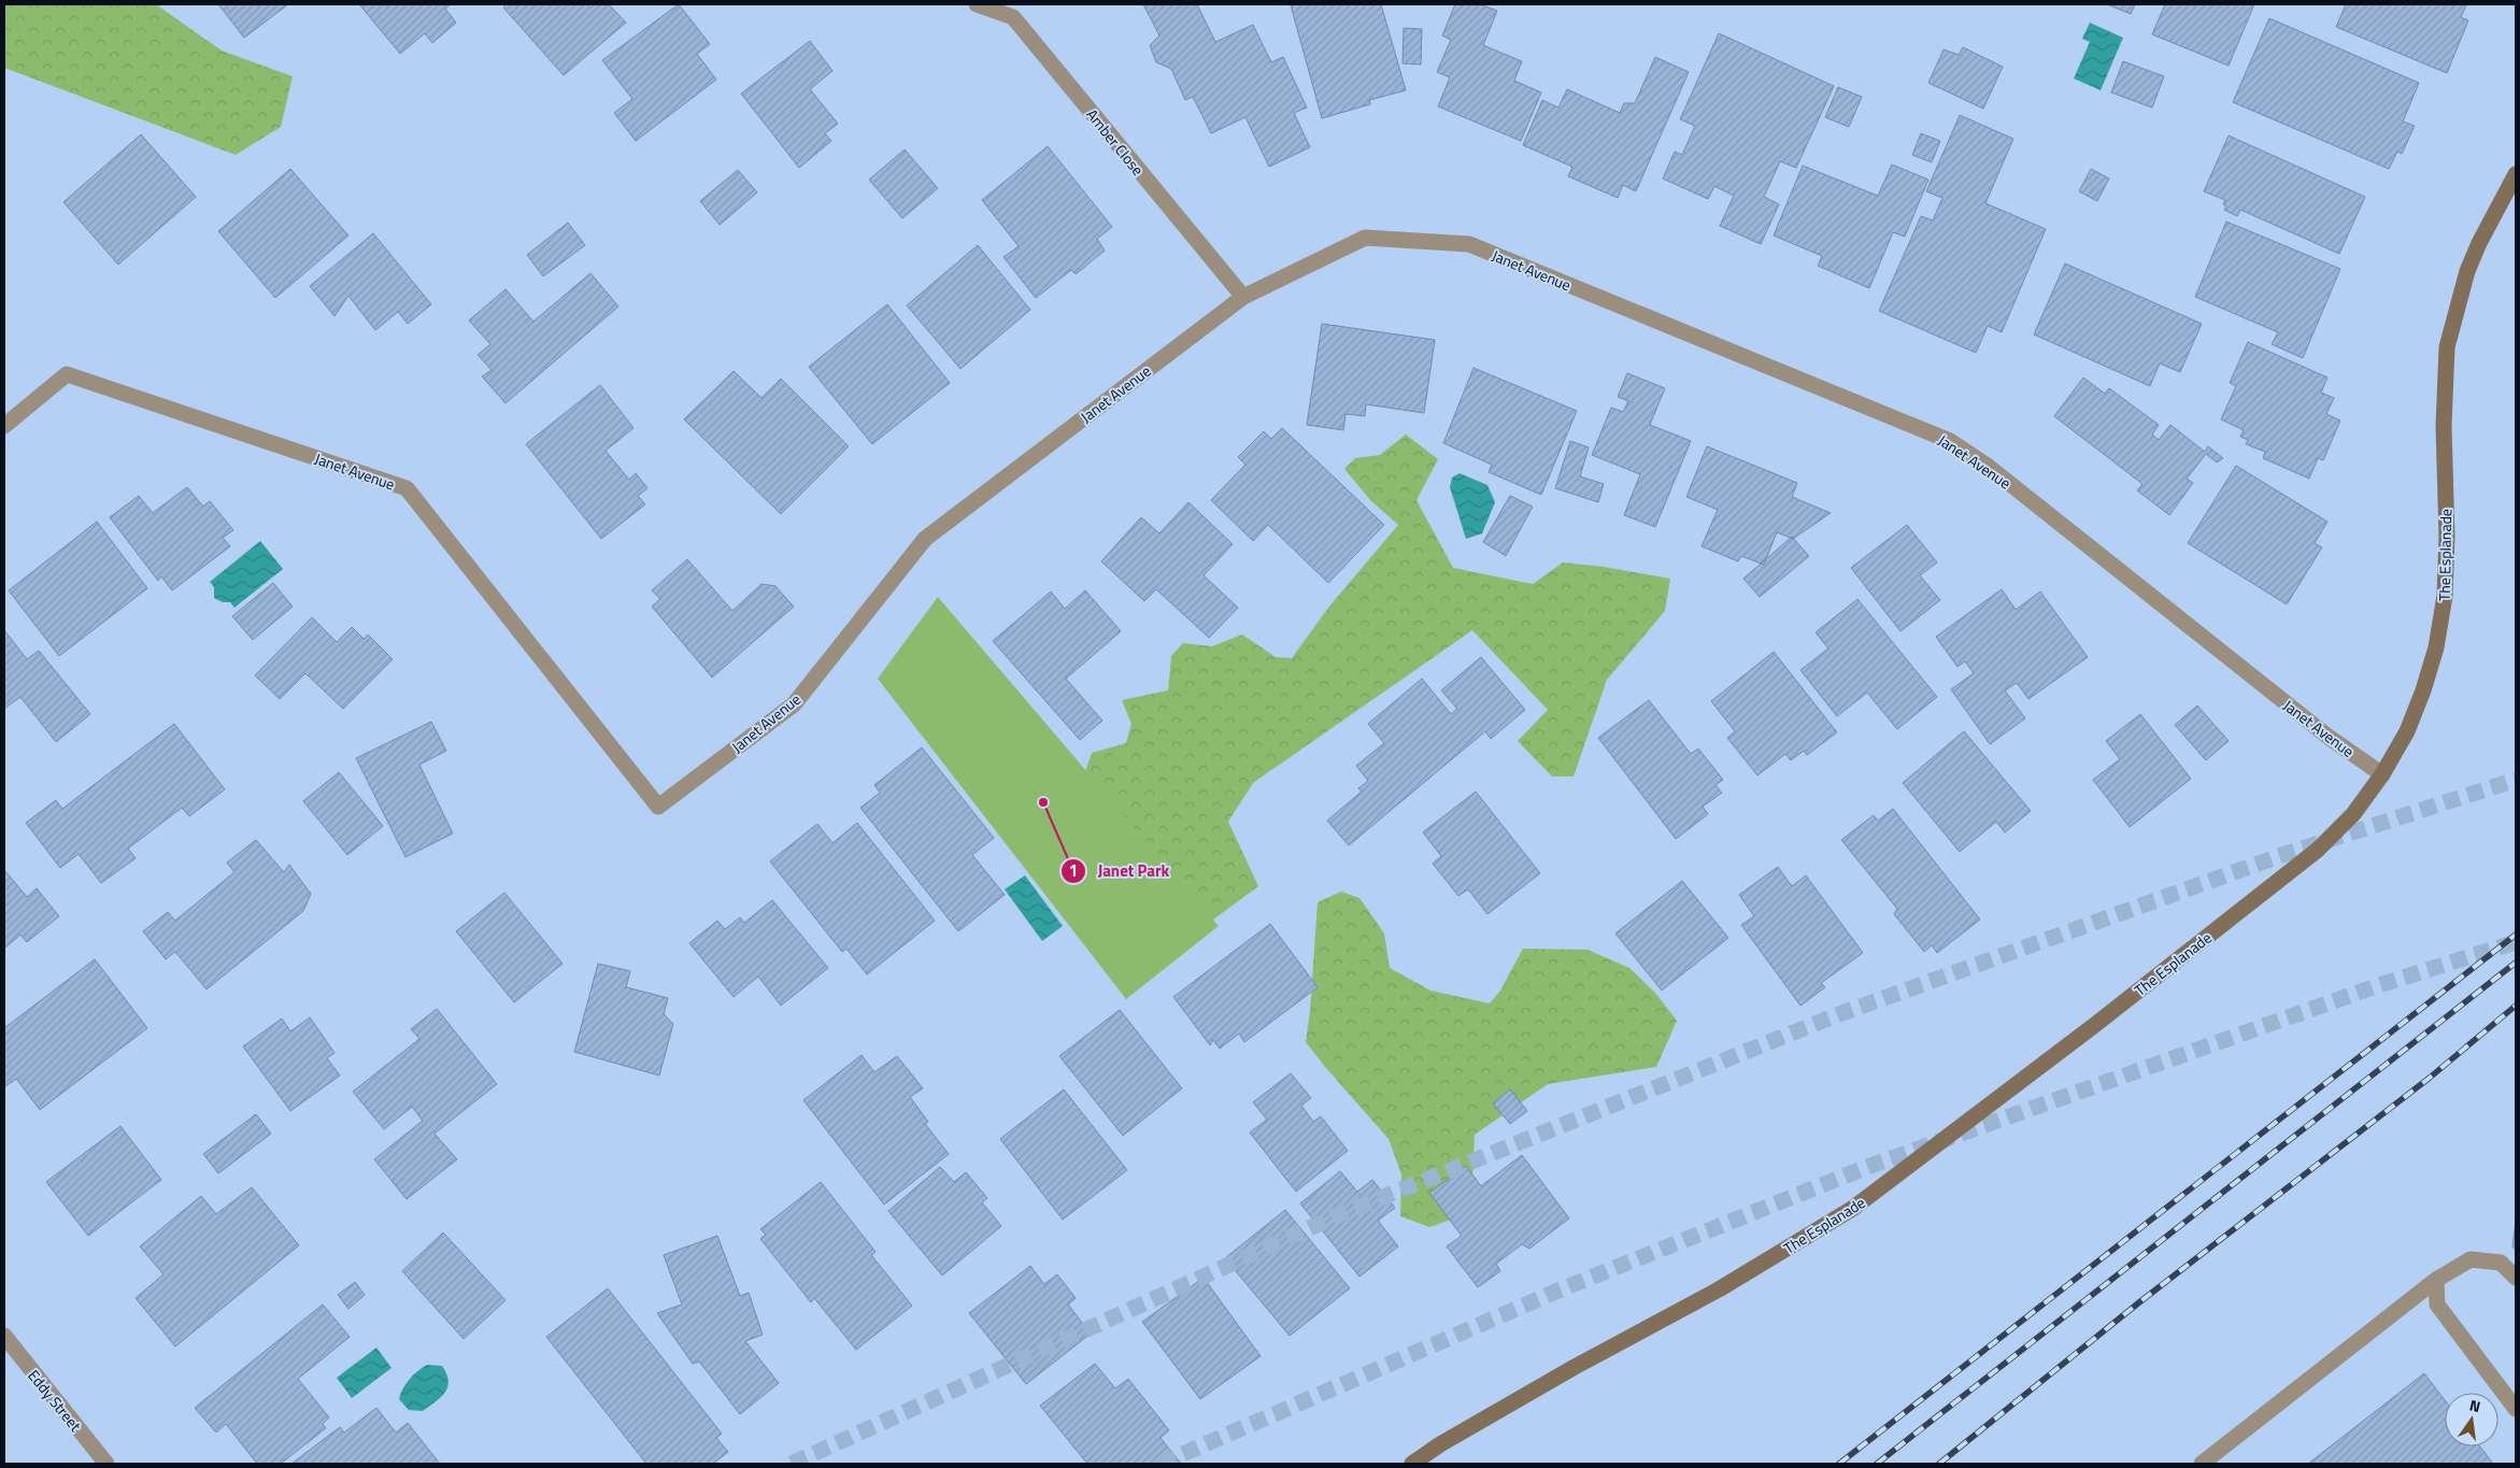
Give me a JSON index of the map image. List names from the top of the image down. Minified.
{"streets":{"main road":["The Esplanade"],"street":["Amber Close","Janet Avenue","Eddy Street"]},"crossings":[["Amber Close","Janet Avenue"],["Janet Avenue","The Esplanade"]],"places":["Janet Park"],"north":"top"}
